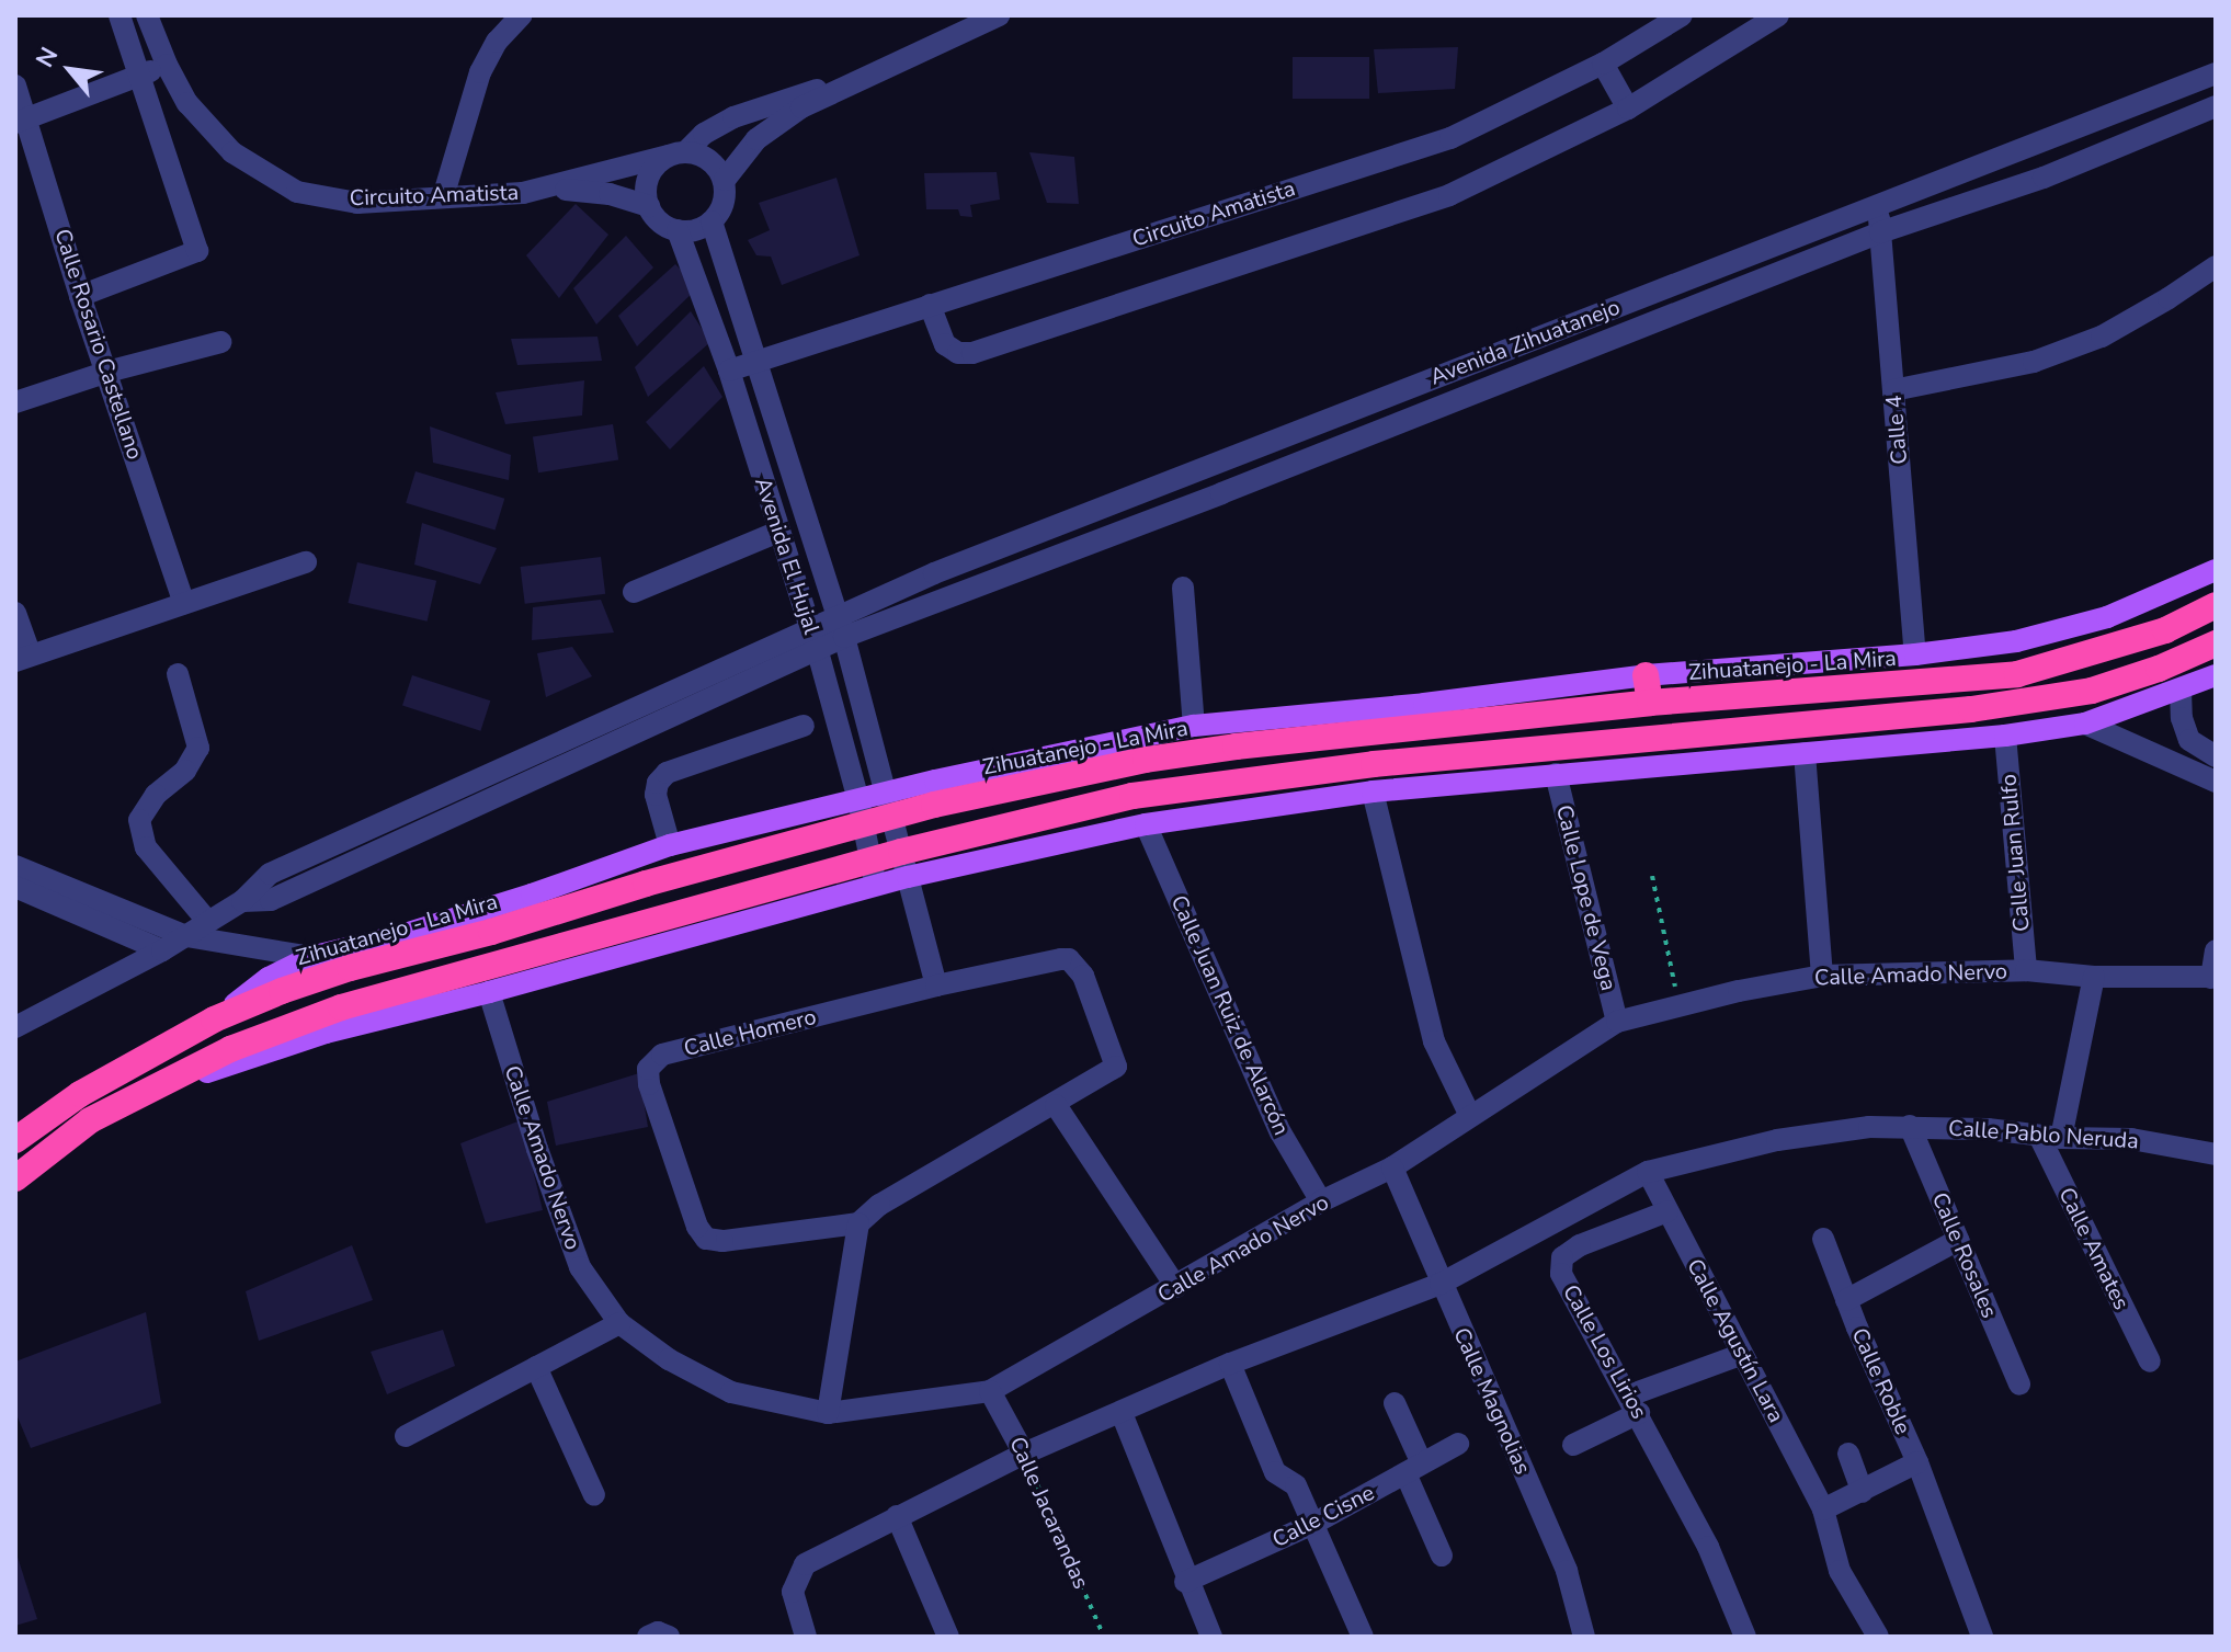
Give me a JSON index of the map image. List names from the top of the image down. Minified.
{"streets":{"highway":["Zihuatanejo - La Mira"],"street":["Circuito Amatista","Avenida Zihuatanejo","Calle Rosario Castellano","Calle 4","Avenida El Hujal","Calle Juan Rulfo","Calle Lope de Vega","Calle Amado Nervo","Calle Juan Ruiz de Alarcón","Calle Homero","Calle Pablo Neruda","Calle Amates","Calle Rosales","Calle Agustín Lara","Calle Los Lirios","Calle Roble","Calle Magnolias","Calle Jacarandas","Calle Cisne"]},"crossings":[["Circuito Amatista","Avenida El Hujal"],["Avenida Zihuatanejo","Calle 4"],["Avenida Zihuatanejo","Avenida El Hujal"],["Avenida El Hujal","Zihuatanejo - La Mira"],["Avenida El Hujal","Calle Homero"],["Calle Juan Rulfo","Calle Amado Nervo"],["Calle Lope de Vega","Calle Amado Nervo"],["Calle Amado Nervo","Calle Juan Ruiz de Alarcón"],["Calle Amado Nervo","Calle Magnolias"],["Calle Amado Nervo","Calle Jacarandas"],["Calle Pablo Neruda","Calle Amates"],["Calle Pablo Neruda","Calle Rosales"],["Calle Pablo Neruda","Calle Agustín Lara"],["Calle Pablo Neruda","Calle Magnolias"],["Calle Pablo Neruda","Calle Jacarandas"],["Calle Agustín Lara","Calle Los Lirios"]],"north":"top left"}
